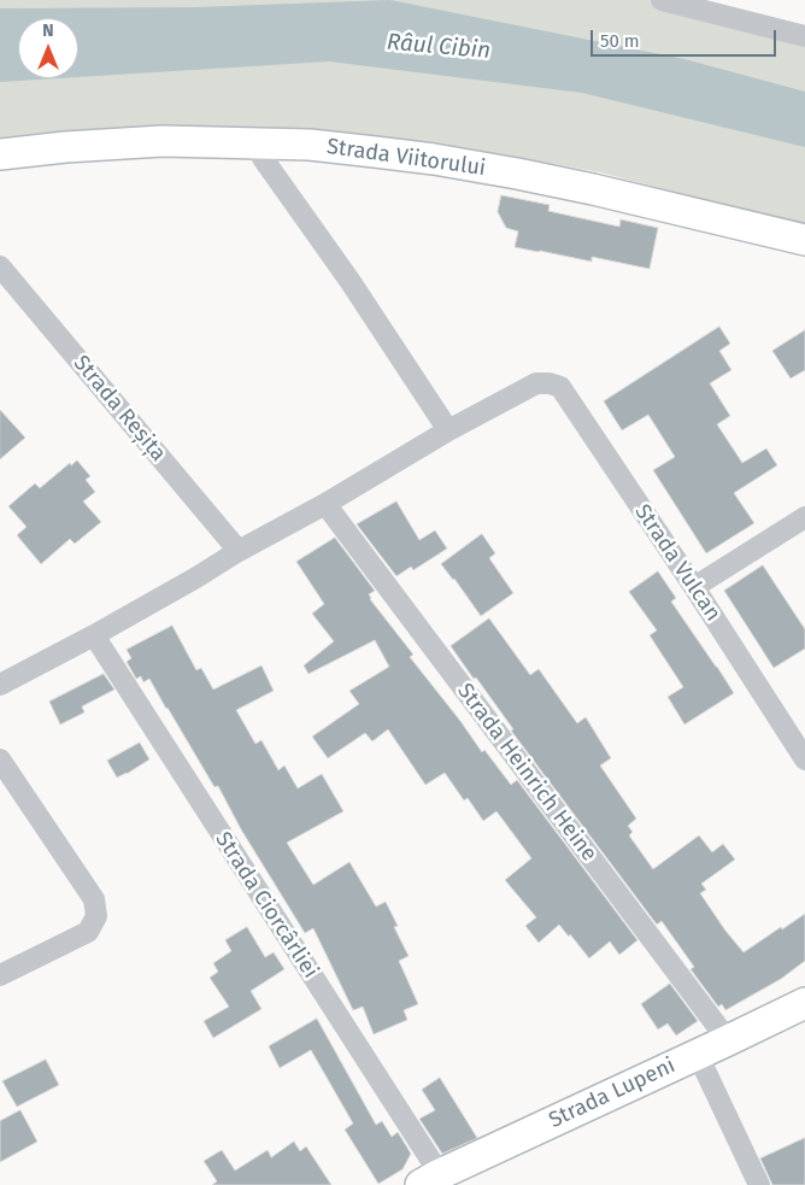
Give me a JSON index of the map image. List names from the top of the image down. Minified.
{"streets":{"street":["Strada Viitorului","Strada Reșița","Strada Vulcan","Strada Heinrich Heine","Strada Ciorcârliei","Strada Lupeni"]},"crossings":[["Strada Heinrich Heine","Strada Lupeni"],["Strada Ciorcârliei","Strada Lupeni"]],"water":["Râul Cibin"],"scale_bar":"50 m","north":"top"}
